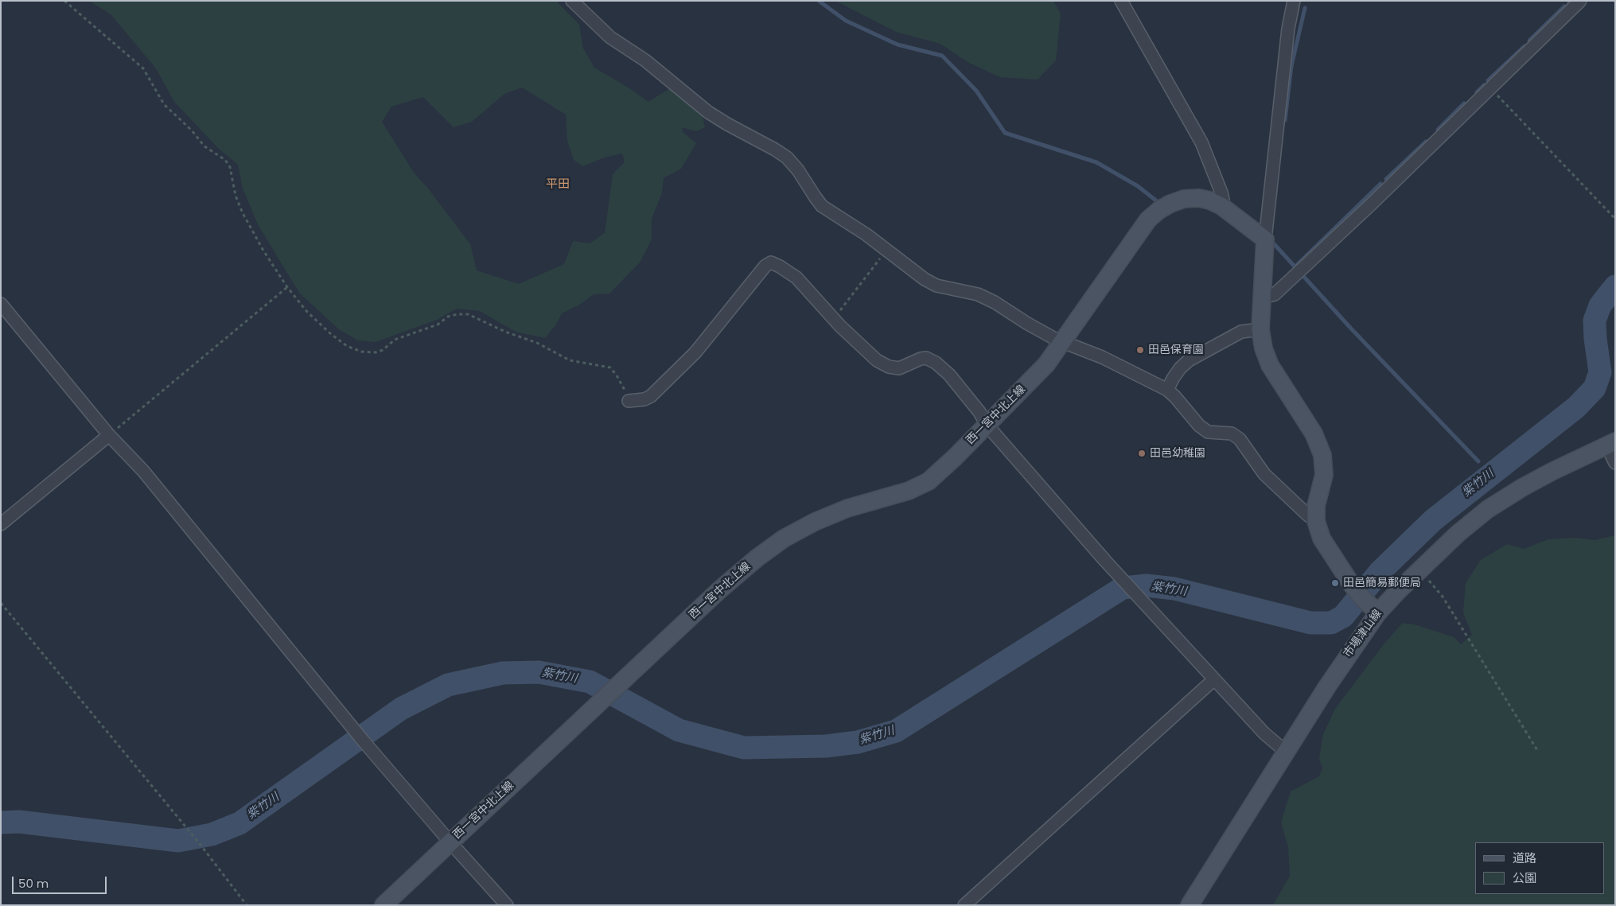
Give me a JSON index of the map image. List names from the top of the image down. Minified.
{"streets":{"main road":["西一宮中北上線","市場津山線"]},"districts":["平田"],"water":["紫竹川"],"places":["田邑保育園","田邑幼稚園","田邑簡易郵便局"],"legend":["道路","公園"],"scale_bar":"50 m"}
